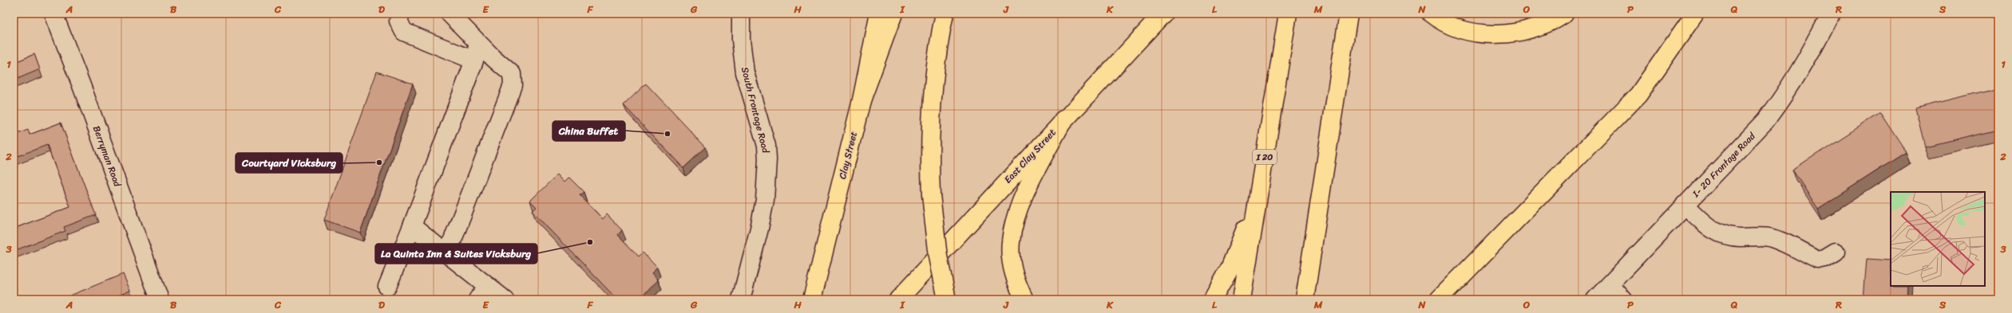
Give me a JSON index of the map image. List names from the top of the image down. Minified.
{"streets":{"main road":["Clay Street","East Clay Street","I 20"],"street":["South Frontage Road","Berryman Road","I- 20 Frontage Road"]},"places":["China Buffet","Courtyard Vicksburg","La Quinta Inn & Suites Vicksburg"],"grid":{"columns":["A","B","C","D","E","F","G","H","I","J","K","L","M","N","O","P","Q","R","S"],"rows":["1","2","3"]}}
